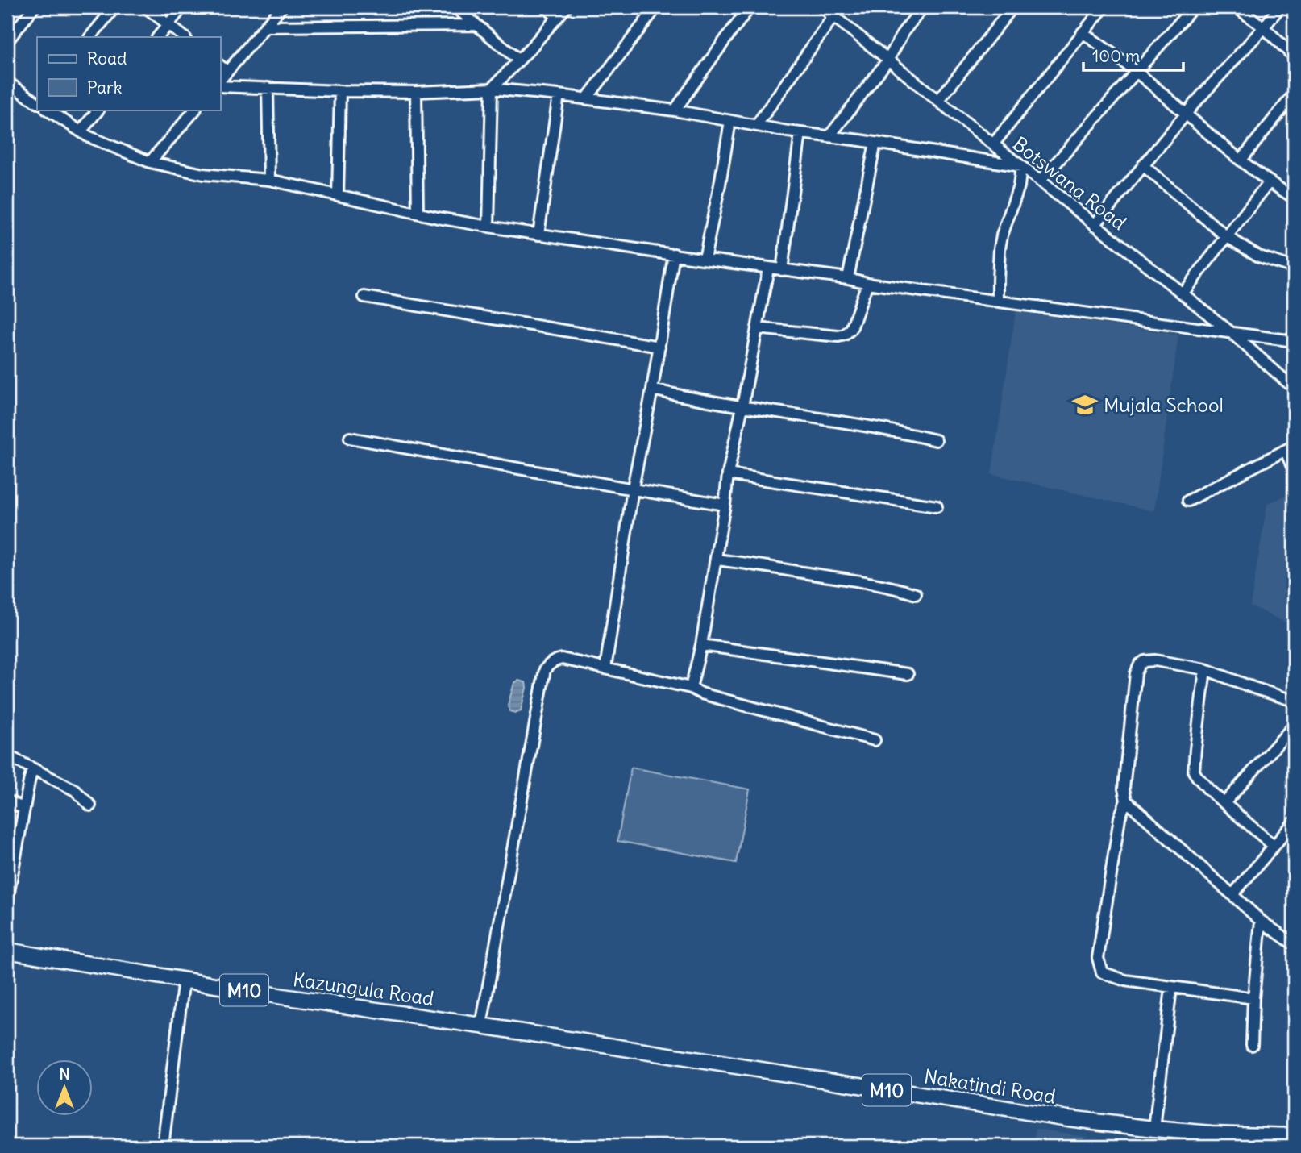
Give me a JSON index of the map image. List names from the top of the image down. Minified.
{"streets":{"highway":["Kazungula Road","M10","Nakatindi Road"],"street":["Botswana Road"]},"crossings":[["Kazungula Road","Nakatindi Road"]],"places":{"school or university":["Mujala School"]},"legend":["Road","Park"],"scale_bar":"100 m","north":"top"}
